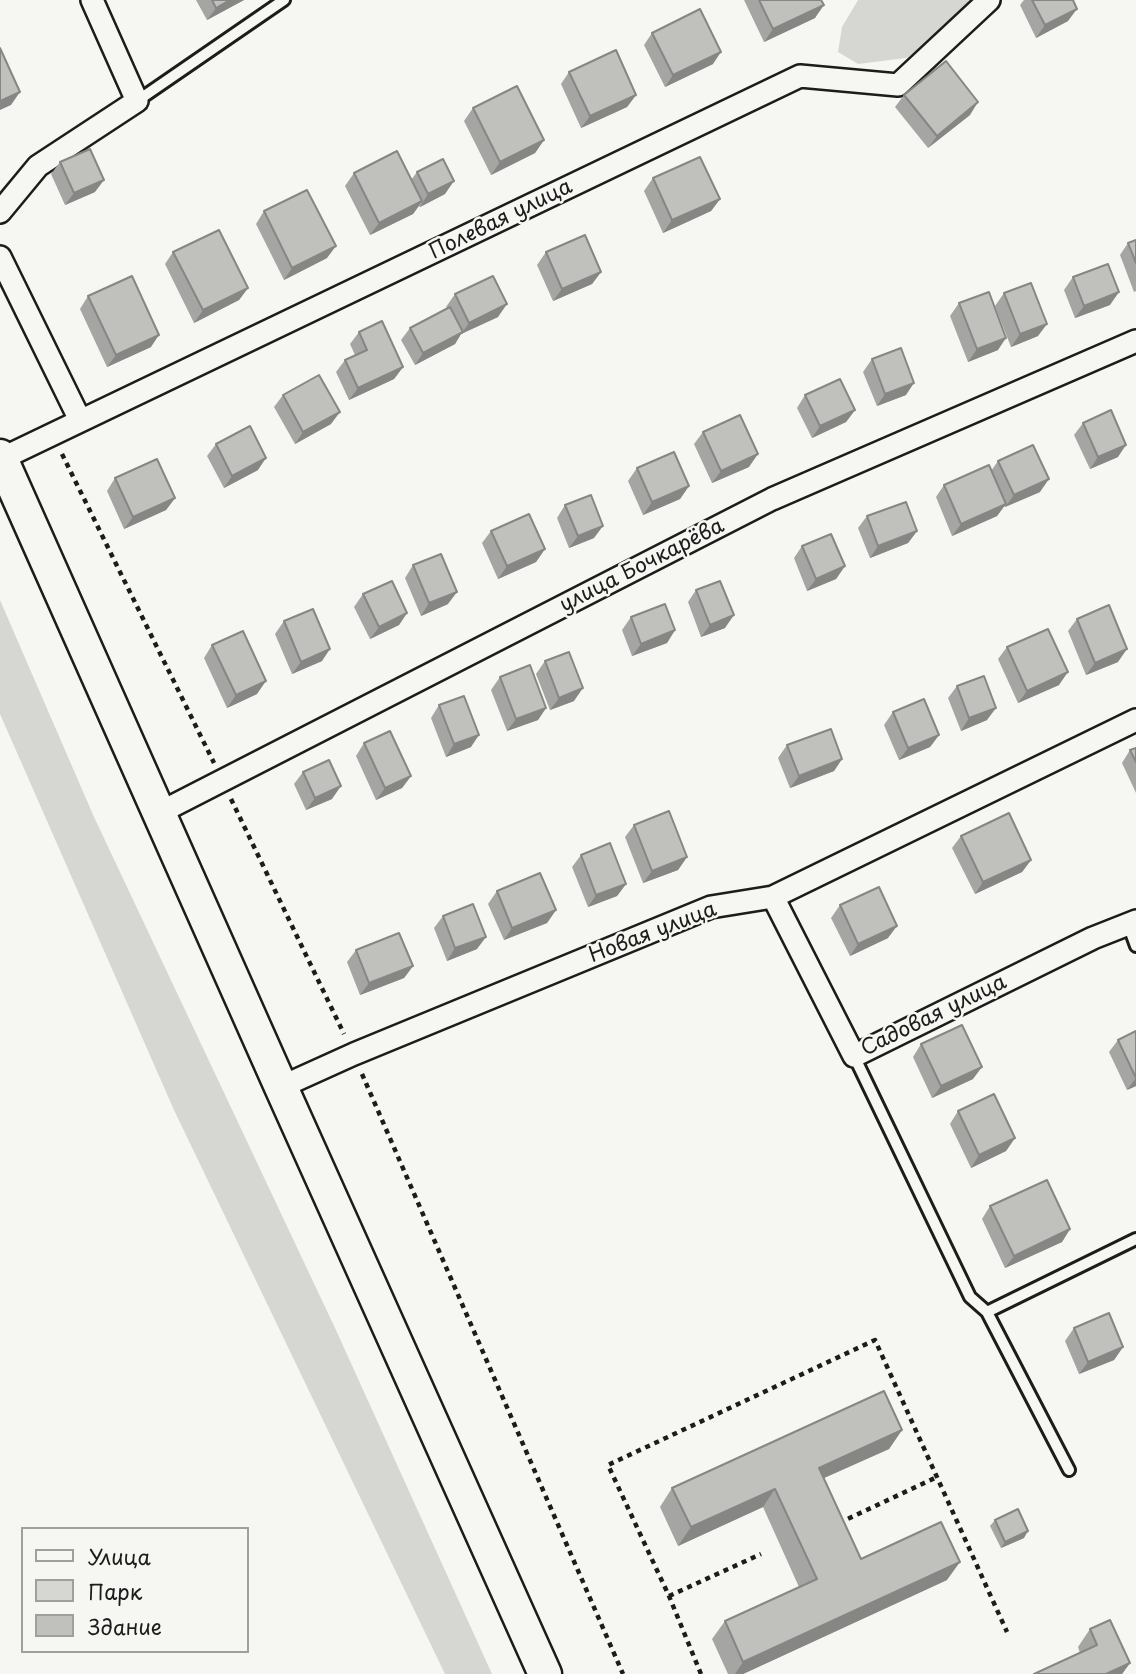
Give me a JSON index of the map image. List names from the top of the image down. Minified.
{"streets":{"street":["Полевая улица","улица Бочкарёва","Новая улица","Садовая улица"]},"crossings":[["Новая улица","Садовая улица"]],"legend":["Улица","Парк","Здание"]}
